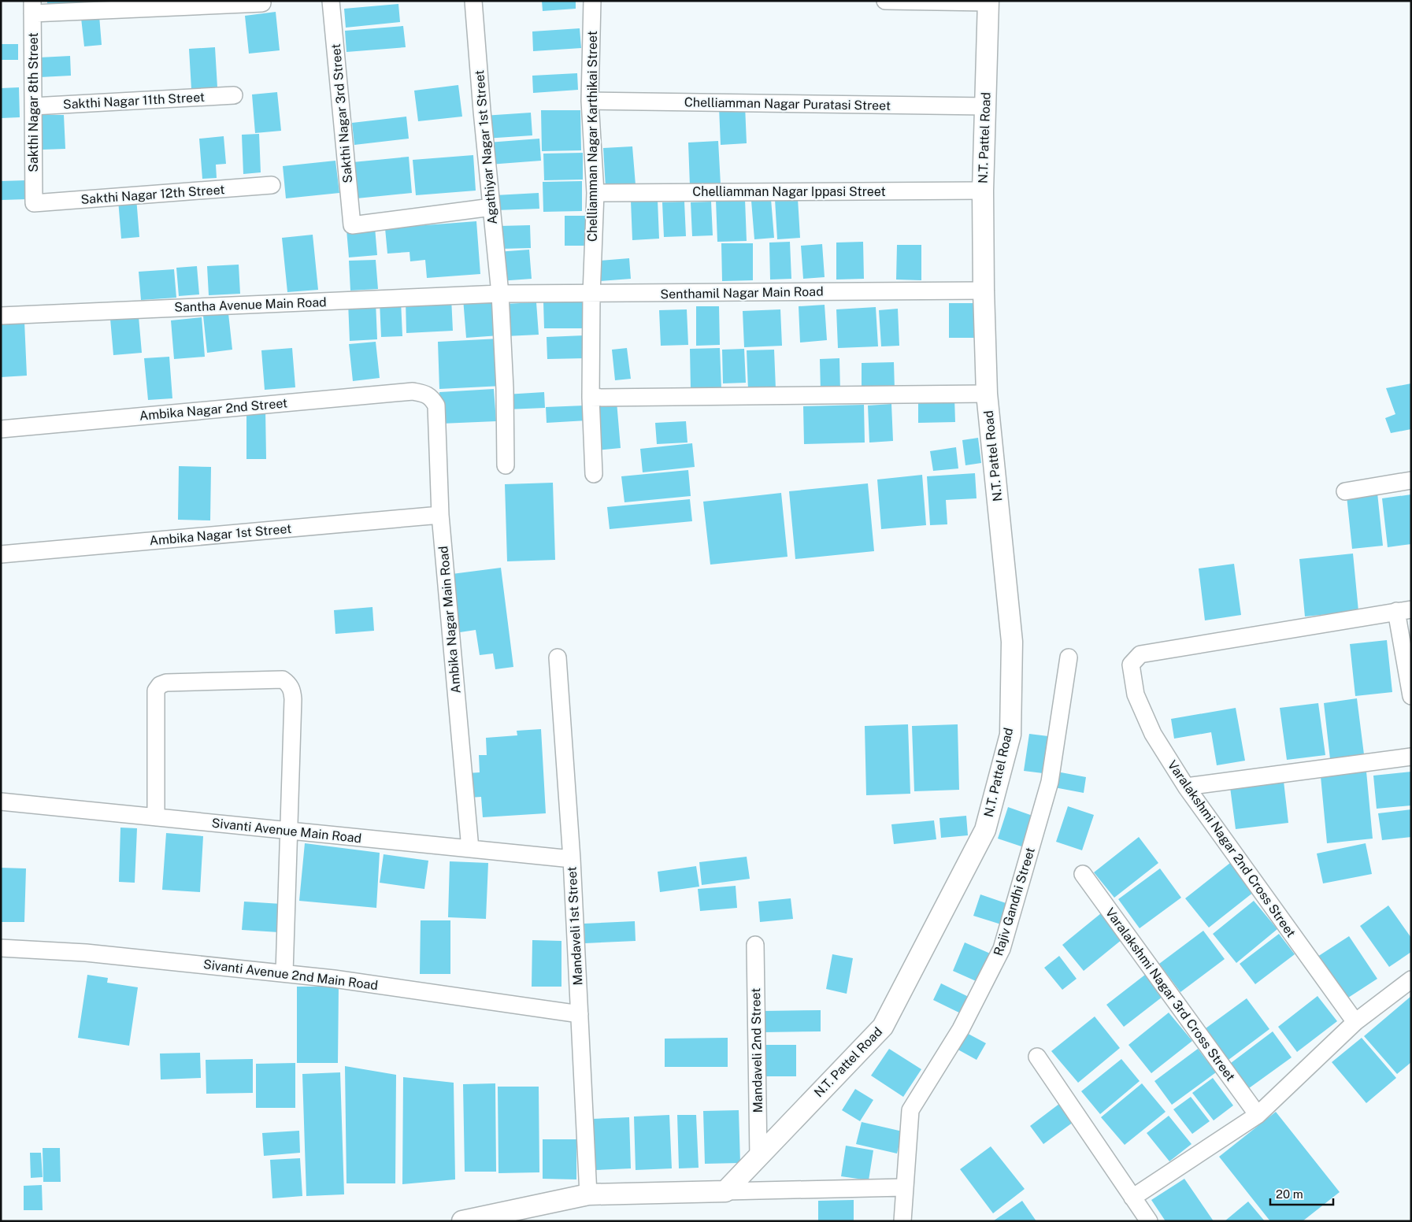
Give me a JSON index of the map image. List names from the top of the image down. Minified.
{"streets":{"street":["Sakthi Nagar 11th Street","Sakthi Nagar 8th Street","Chelliamman Nagar Puratasi Street","Sakthi Nagar 3rd Street","Chelliamman Nagar Karthikai Street","N.T. Pattel Road","Agathiyar Nagar 1st Street","Chelliamman Nagar Ippasi Street","Sakthi Nagar 12th Street","Senthamil Nagar Main Road","Santha Avenue Main Road","Ambika Nagar 2nd Street","Ambika Nagar 1st Street","Ambika Nagar Main Road","Sivanti Avenue Main Road","Varalakshmi Nagar 2nd Cross Street","Rajiv Gandhi Street","Mandaveli 1st Street","Sivanti Avenue 2nd Main Road","Varalakshmi Nagar 3rd Cross Street","Mandaveli 2nd Street"]},"crossings":[["Sakthi Nagar 11th Street","Sakthi Nagar 8th Street"],["Sakthi Nagar 8th Street","Sakthi Nagar 12th Street"],["Chelliamman Nagar Puratasi Street","Chelliamman Nagar Karthikai Street"],["Chelliamman Nagar Puratasi Street","N.T. Pattel Road"],["Sakthi Nagar 3rd Street","Agathiyar Nagar 1st Street"],["Chelliamman Nagar Karthikai Street","Chelliamman Nagar Ippasi Street"],["Chelliamman Nagar Karthikai Street","Senthamil Nagar Main Road"],["N.T. Pattel Road","Chelliamman Nagar Ippasi Street"],["N.T. Pattel Road","Senthamil Nagar Main Road"],["N.T. Pattel Road","Mandaveli 2nd Street"],["Agathiyar Nagar 1st Street","Senthamil Nagar Main Road"],["Agathiyar Nagar 1st Street","Santha Avenue Main Road"],["Senthamil Nagar Main Road","Santha Avenue Main Road"],["Ambika Nagar 2nd Street","Ambika Nagar Main Road"],["Ambika Nagar 1st Street","Ambika Nagar Main Road"],["Ambika Nagar Main Road","Sivanti Avenue Main Road"],["Sivanti Avenue Main Road","Mandaveli 1st Street"],["Mandaveli 1st Street","Sivanti Avenue 2nd Main Road"]],"scale_bar":"20 m"}
